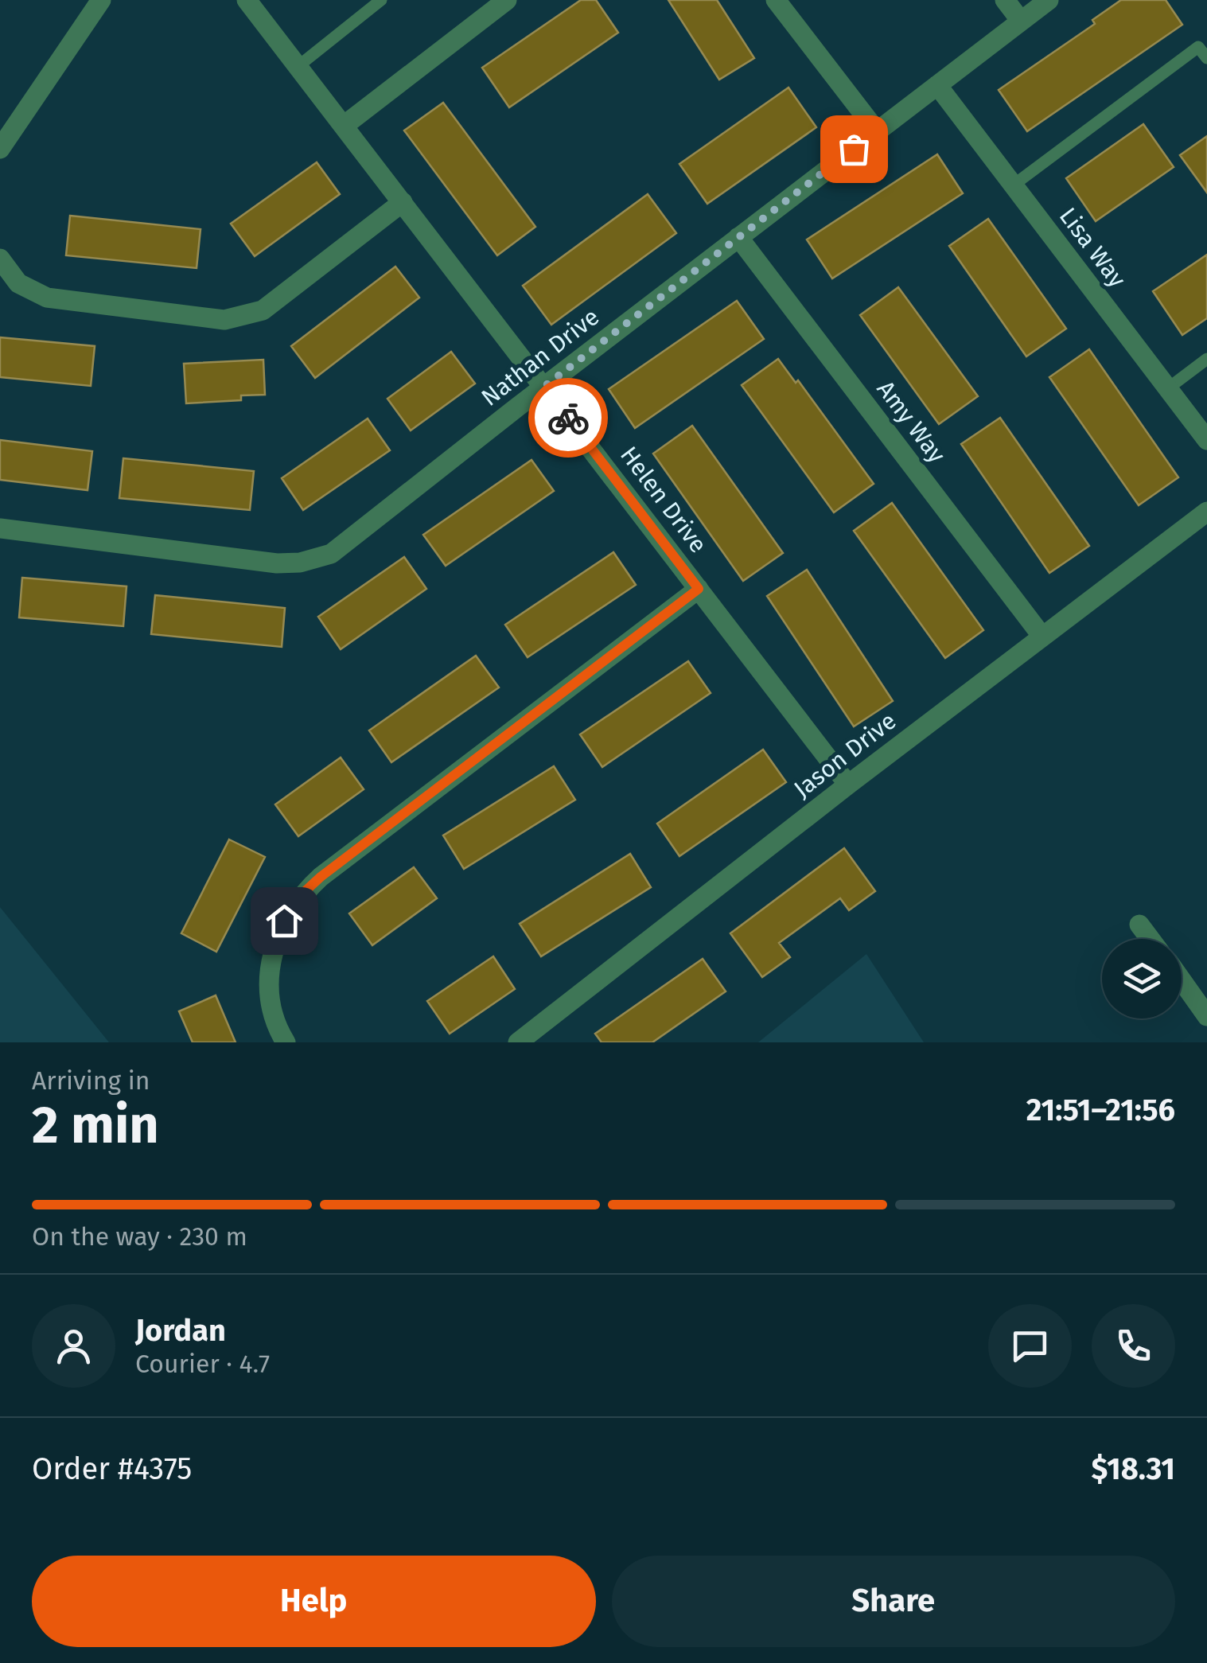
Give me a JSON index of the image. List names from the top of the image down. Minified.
{"streets":{"street":["Lisa Way","Nathan Drive","Amy Way","Helen Drive","Jason Drive"]},"crossings":[["Lisa Way","Nathan Drive"],["Nathan Drive","Amy Way"],["Nathan Drive","Helen Drive"],["Amy Way","Jason Drive"],["Helen Drive","Jason Drive"]],"page":{"heading":["2 min","Arriving in","21:51–21:56"],"panel":["Jordan","Courier · 4.7","Order #4375","$18.31"],"bar":"On the way · 230 m","buttons":["Help","Share"]}}
